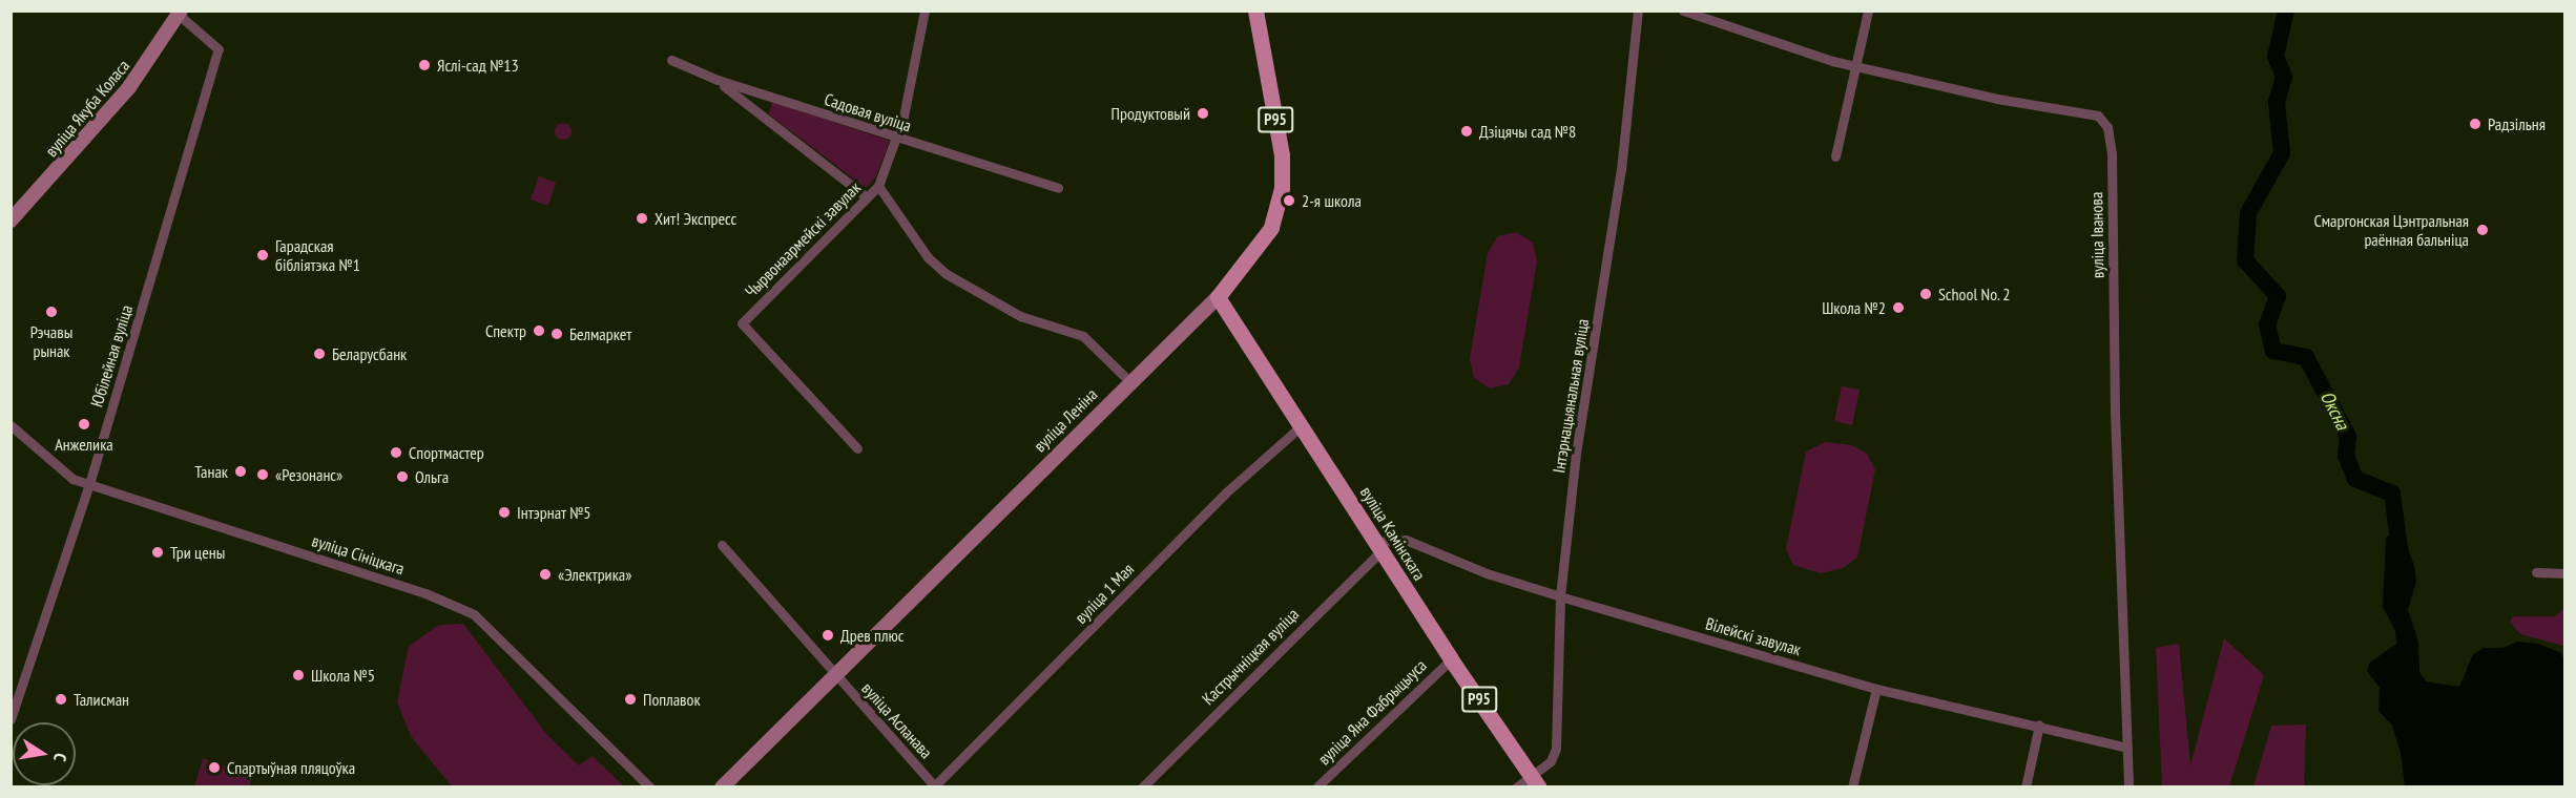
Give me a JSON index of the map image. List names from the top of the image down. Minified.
{"streets":{"main road":["вуліца Якуба Коласа","Р95","вуліца Леніна","вуліца Камінскага"],"street":["Садовая вуліца","вуліца Іванова","Чырвонаармейскі завулак","Юбілейная вуліца","Інтэрнацыянальная вуліца","вуліца Сініцкага","вуліца 1 Мая","Вілейскі завулак","Кастрычніцкая вуліца","вуліца Яна Фабрыцыуса","вуліца Асланава"]},"crossings":[["вуліца Якуба Коласа","Юбілейная вуліца"],["Садовая вуліца","Чырвонаармейскі завулак"],["вуліца Іванова","Вілейскі завулак"],["Юбілейная вуліца","вуліца Сініцкага"],["Інтэрнацыянальная вуліца","вуліца Камінскага"],["Інтэрнацыянальная вуліца","Вілейскі завулак"],["вуліца Леніна","вуліца Камінскага"],["вуліца Леніна","вуліца Асланава"],["вуліца Камінскага","вуліца 1 Мая"],["вуліца Камінскага","Вілейскі завулак"],["вуліца Камінскага","Кастрычніцкая вуліца"],["вуліца Камінскага","вуліца Яна Фабрыцыуса"],["вуліца 1 Мая","вуліца Асланава"],["Вілейскі завулак","Кастрычніцкая вуліца"]],"water":["Оксна"],"places":["Яслі-сад №13","Продуктовый","Радзільня","Дзіцячы сад №8","2-я школа","Хит! Экспресс","Смаргонская Цэнтральная раённая бальніца","Гарадская бібліятэка №1","School No. 2","Школа №2","Рэчавы рынак","Спектр","Белмаркет","Беларусбанк","Анжелика","Спортмастер","Танак","«Резонанс»","Ольга","Інтэрнат №5","Три цены","«Электрика»","Древ плюс","Школа №5","Талисман","Поплавок","Спартыўная пляцоўка"],"north":"right"}
